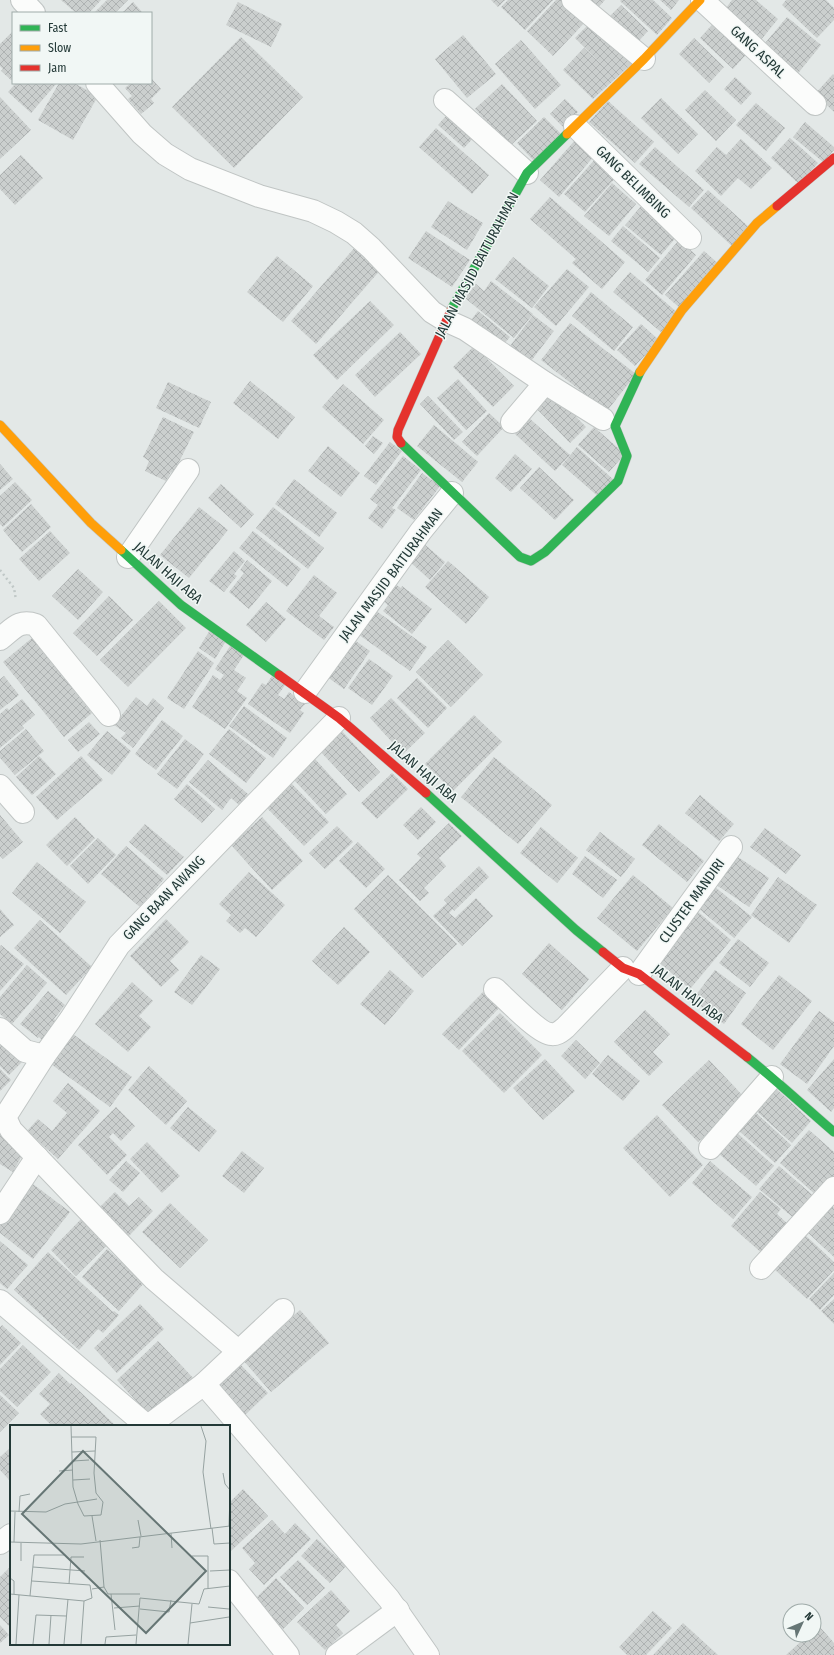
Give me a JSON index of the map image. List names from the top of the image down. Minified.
{"streets":{"street":["GANG ASPAL","GANG BELIMBING","JALAN MASJID BAITURAHMAN","JALAN HAJI ABA","GANG BAAN AWANG","CLUSTER MANDIRI"]},"crossings":[["GANG ASPAL","JALAN MASJID BAITURAHMAN"],["GANG BELIMBING","JALAN MASJID BAITURAHMAN"],["JALAN MASJID BAITURAHMAN","JALAN HAJI ABA"],["JALAN HAJI ABA","GANG BAAN AWANG"],["JALAN HAJI ABA","CLUSTER MANDIRI"]],"legend":["Fast","Slow","Jam"],"north":"top right"}
